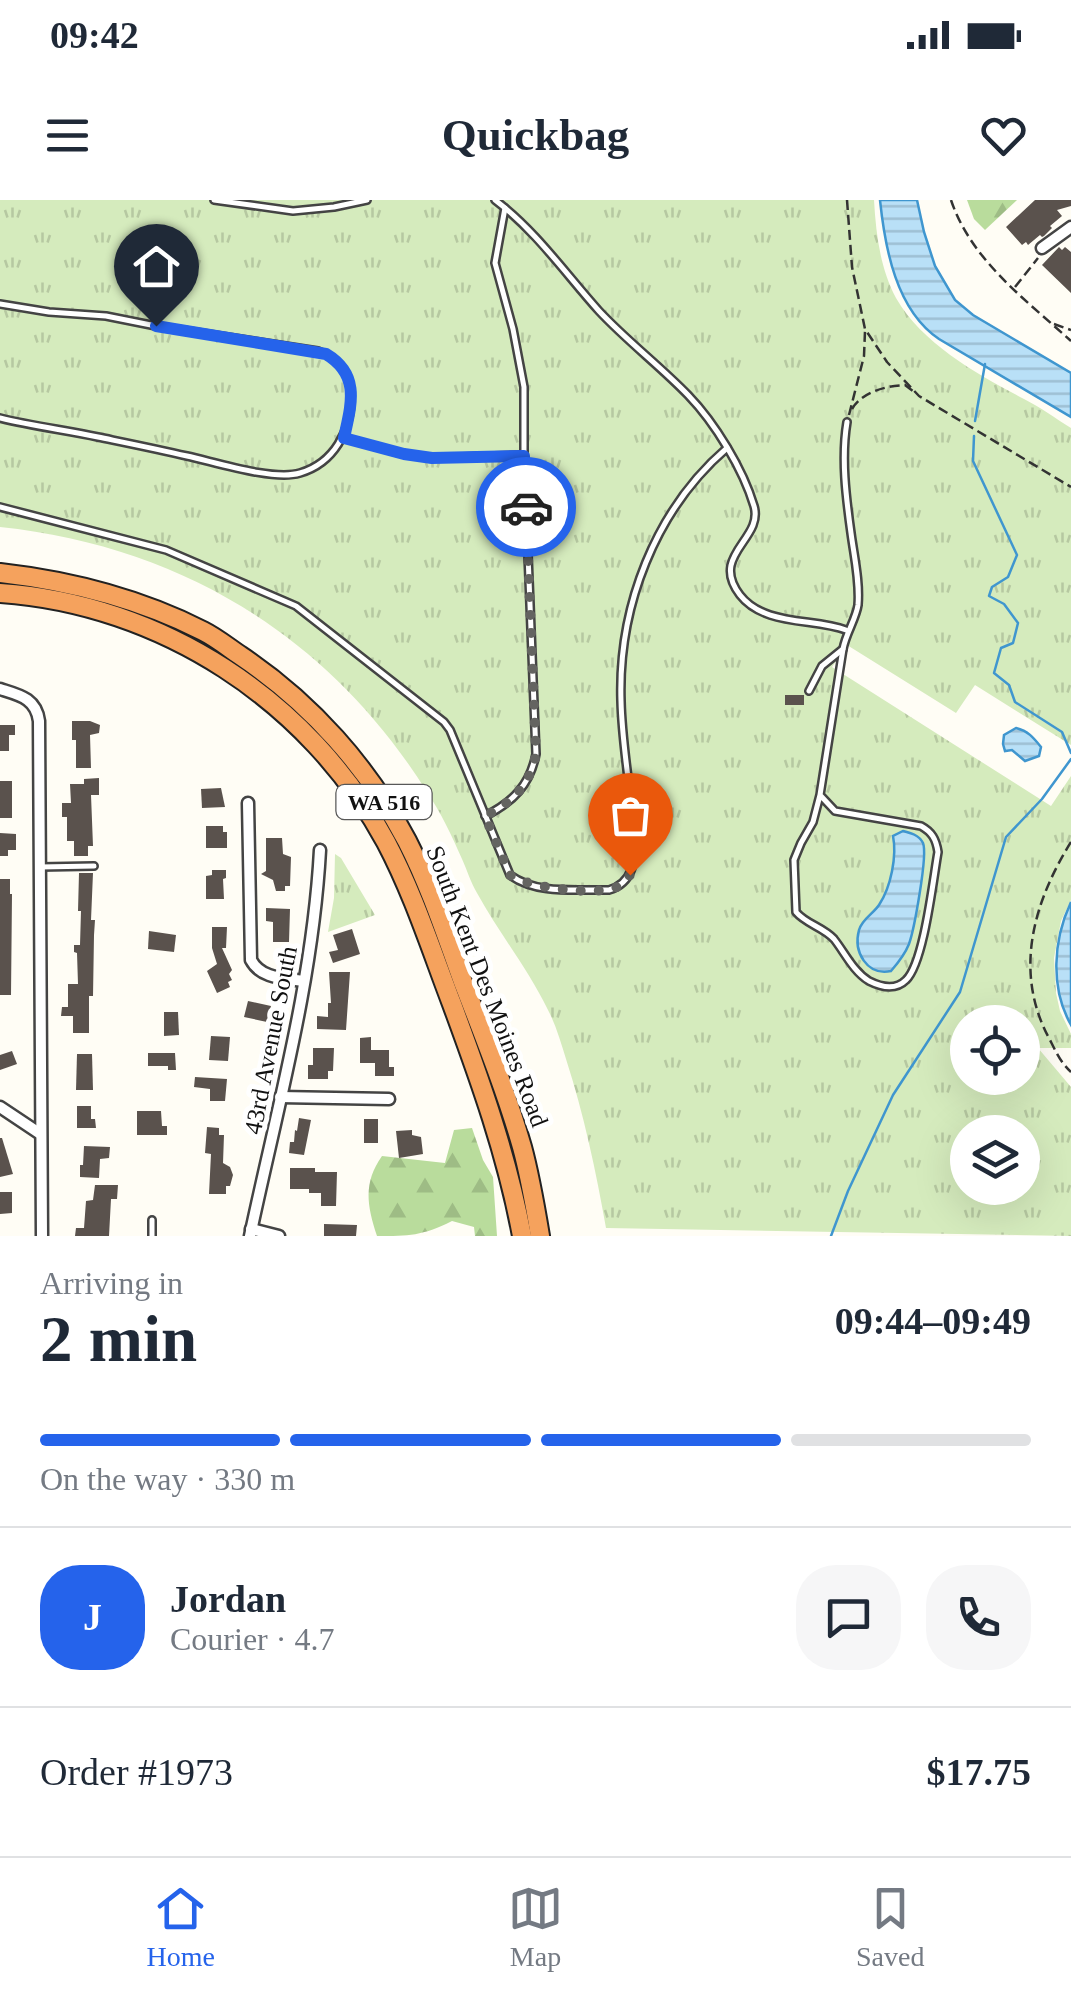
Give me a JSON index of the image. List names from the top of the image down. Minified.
{"streets":{"highway":["WA 516","South Kent Des Moines Road"],"street":["43rd Avenue South"]},"page":{"status":"09:42","header":"Quickbag","heading":["2 min","Arriving in","09:44–09:49"],"panel":["Jordan","Courier · 4.7","Order #1973","$17.75"],"bar":"On the way · 330 m","round":"J","tabs":["Home","Map","Saved"]}}
